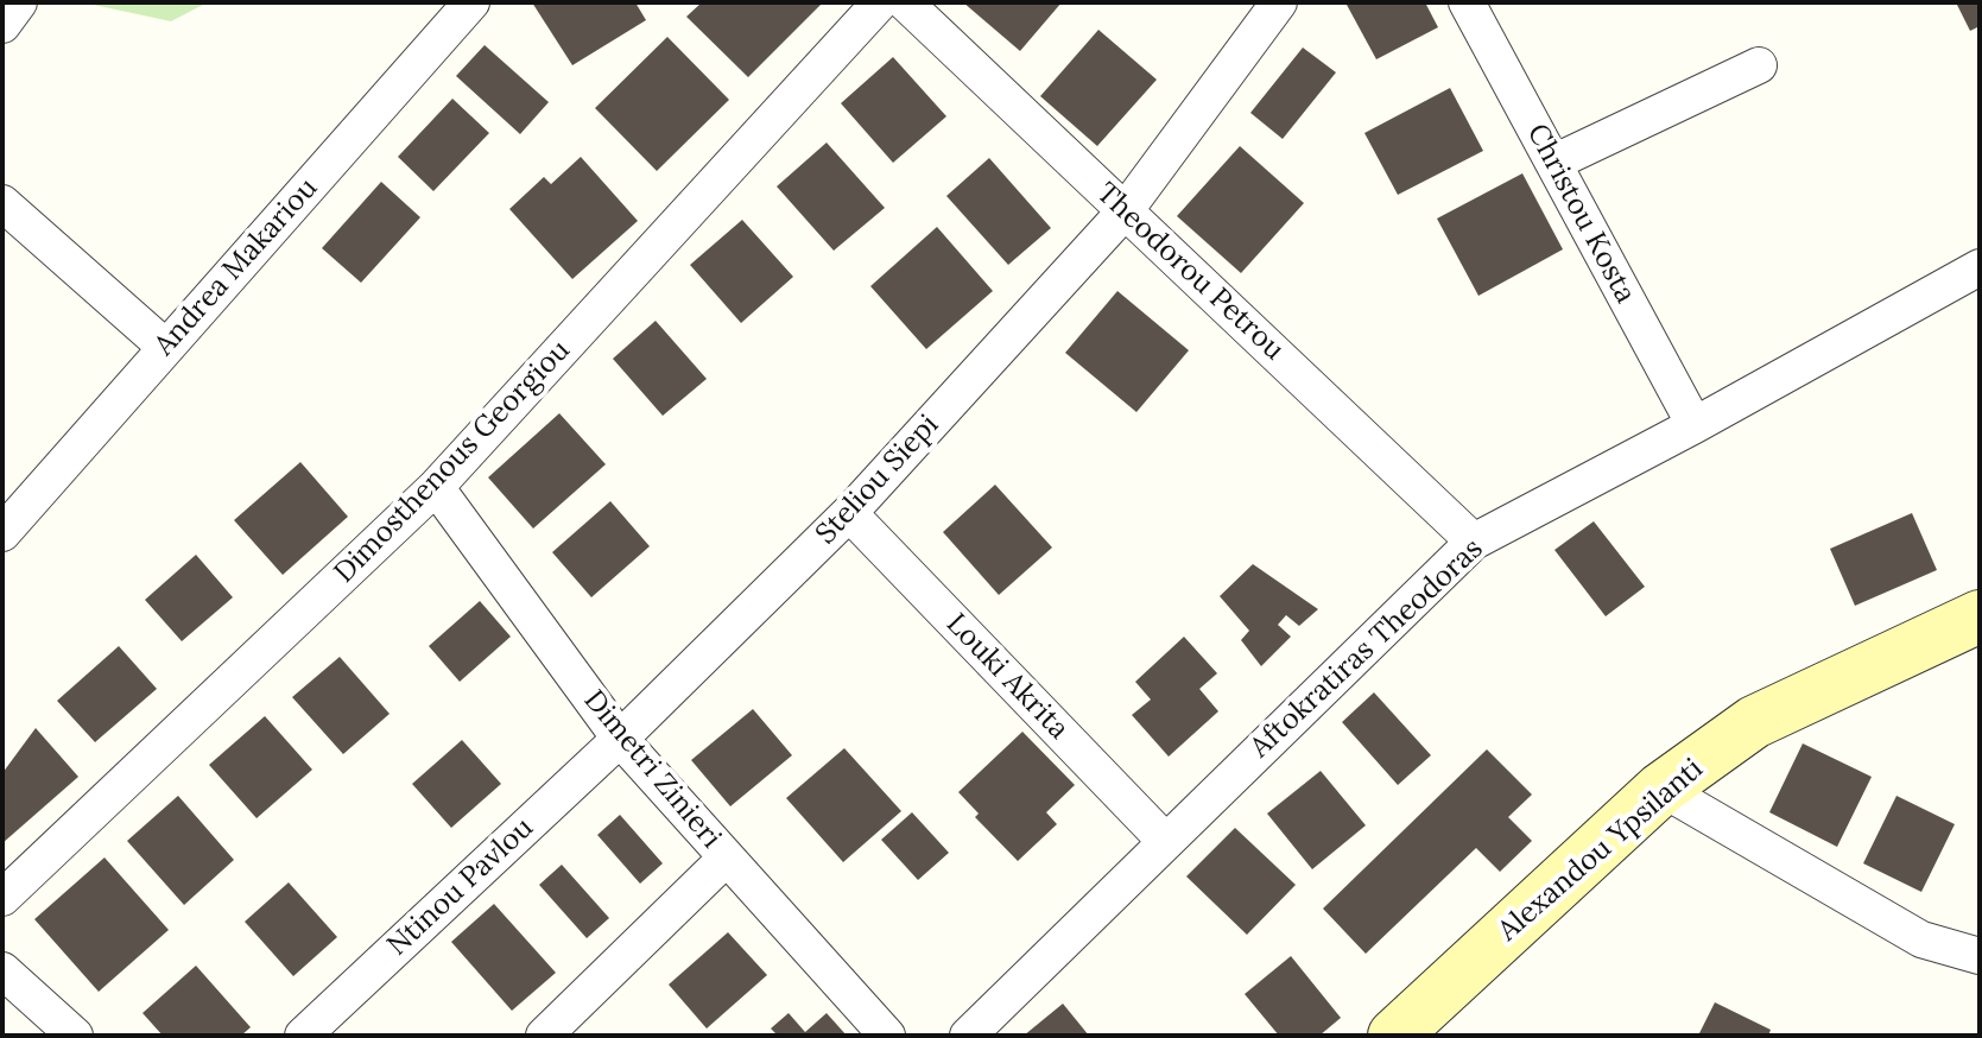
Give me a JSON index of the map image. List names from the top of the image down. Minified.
{"streets":{"main road":["Alexandou Ypsilanti"],"street":["Christou Kosta","Andrea Makariou","Theodorou Petrou","Dimosthenous Georgiou","Steliou Siepi","Aftokratiras Theodoras","Louki Akrita","Dimetri Zinieri","Ntinou Pavlou"]},"crossings":[["Christou Kosta","Aftokratiras Theodoras"],["Theodorou Petrou","Steliou Siepi"],["Theodorou Petrou","Aftokratiras Theodoras"],["Dimosthenous Georgiou","Dimetri Zinieri"],["Steliou Siepi","Louki Akrita"],["Steliou Siepi","Dimetri Zinieri"],["Steliou Siepi","Ntinou Pavlou"],["Aftokratiras Theodoras","Louki Akrita"],["Dimetri Zinieri","Ntinou Pavlou"]]}
